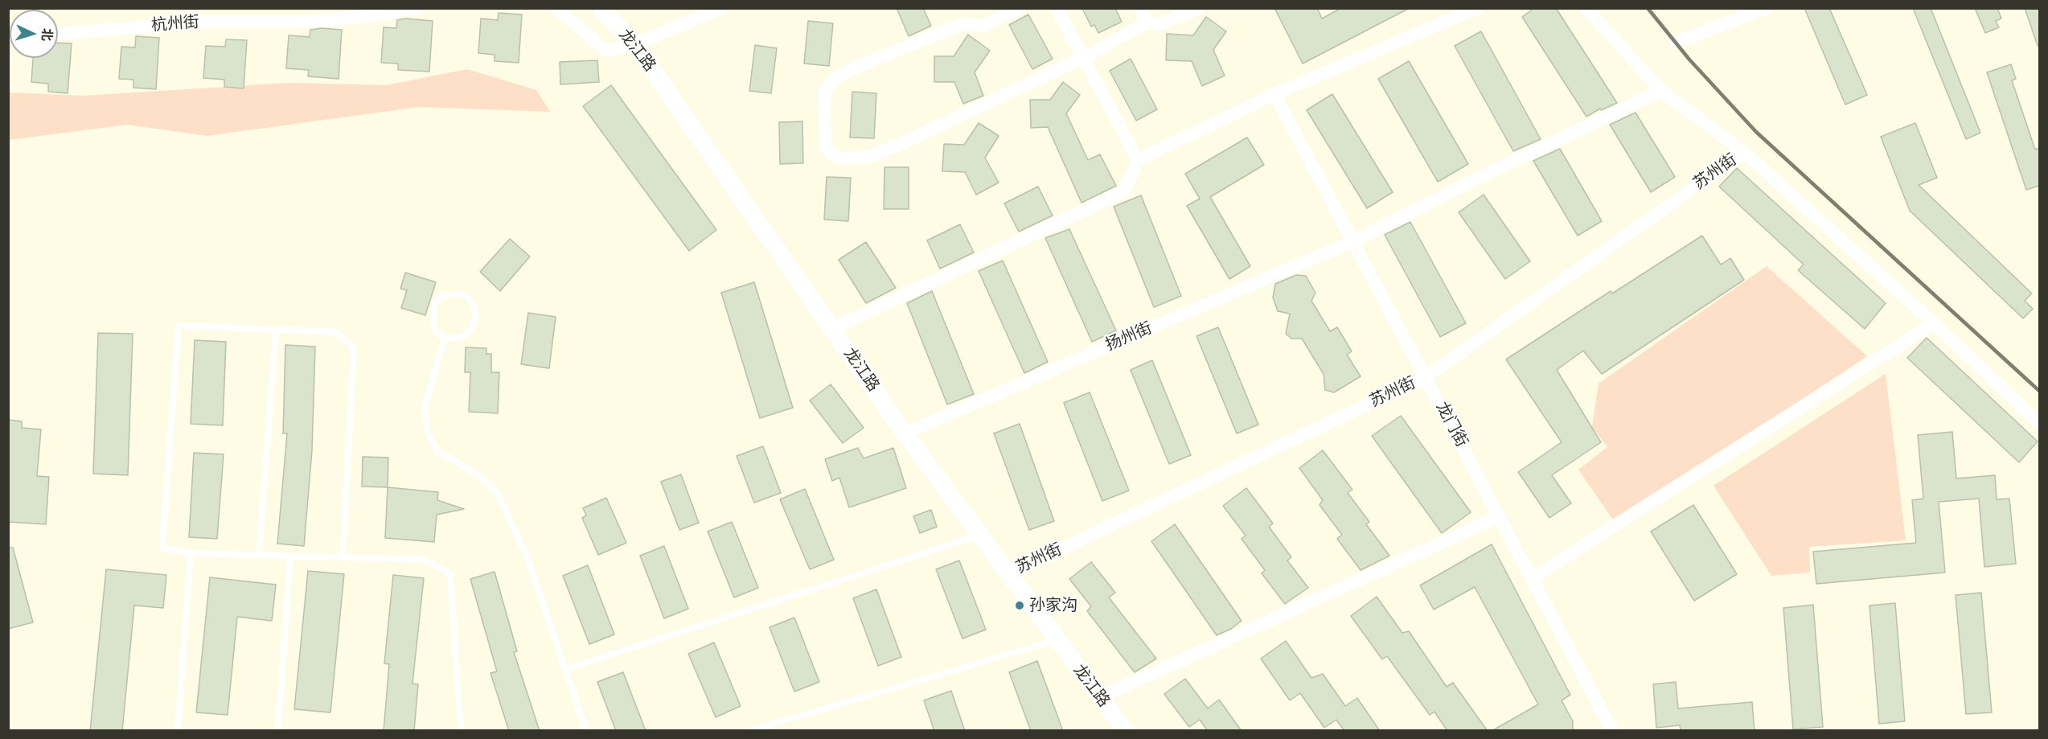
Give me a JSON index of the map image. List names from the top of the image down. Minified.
{"streets":{"street":["杭州街","龙江路","苏州街","扬州街","龙门街"]},"crossings":[["龙江路","苏州街"],["龙江路","扬州街"],["苏州街","龙门街"],["扬州街","龙门街"]],"places":["孙家沟"],"north":"right"}
